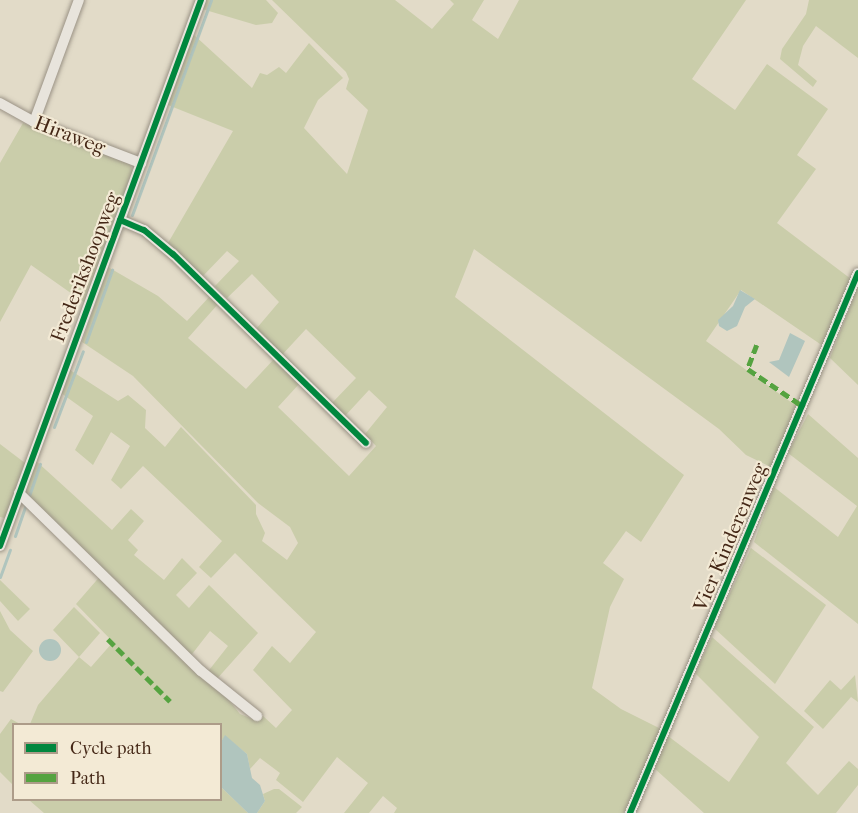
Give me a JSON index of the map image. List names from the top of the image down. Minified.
{"streets":{"street":["Hiraweg","Frederikshoopweg","Vier Kinderenweg"]},"crossings":[["Hiraweg","Frederikshoopweg"]],"legend":["Cycle path","Path"]}
